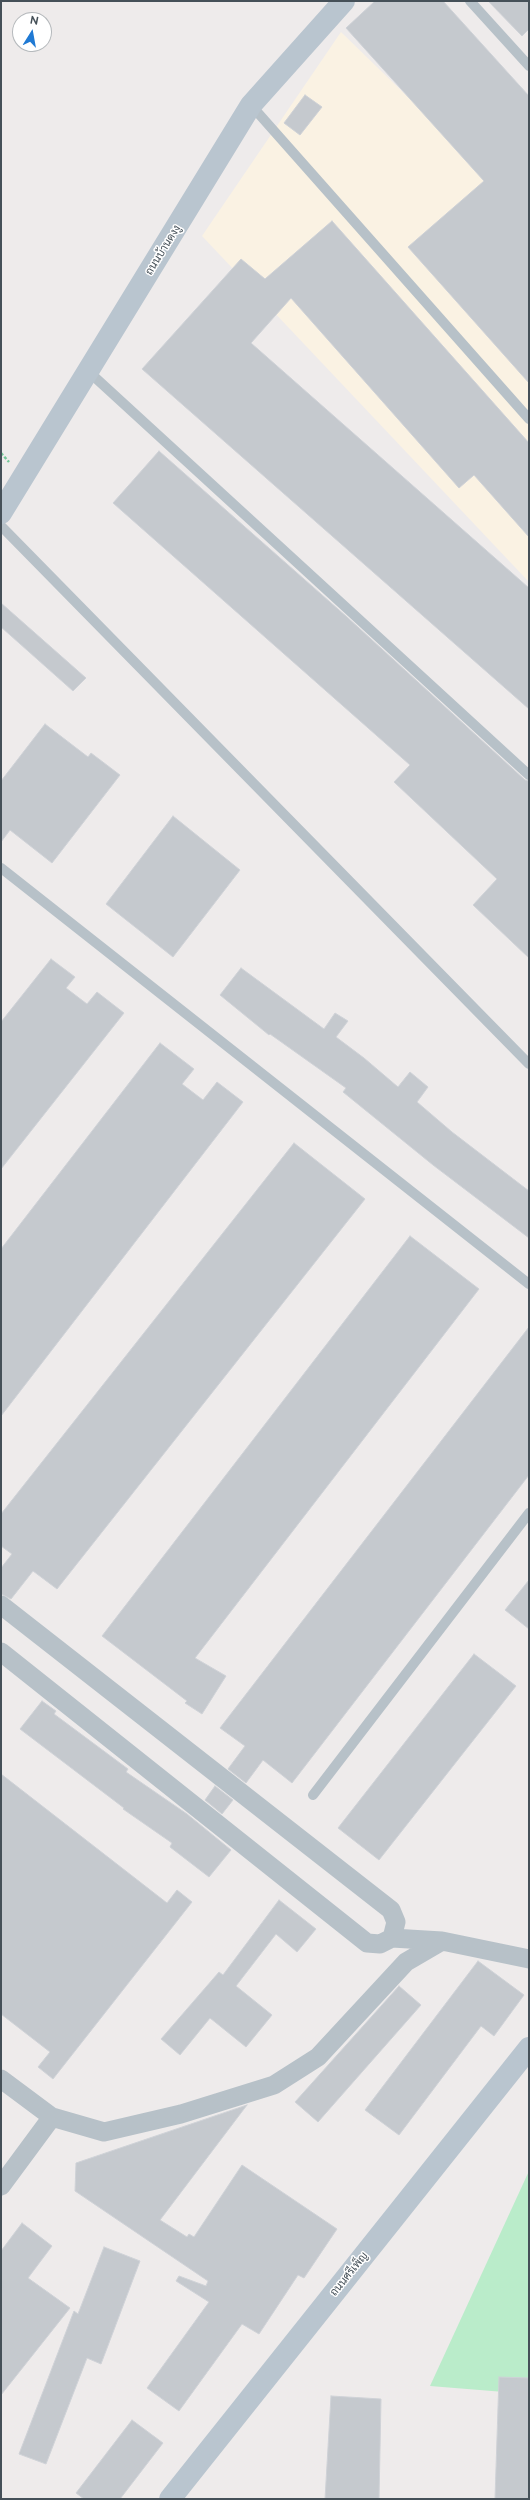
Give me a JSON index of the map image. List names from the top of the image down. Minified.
{"streets":{"street":["ถนนบ้านดงงู","ถนนศรีเพ็ญ"]},"north":"top"}
